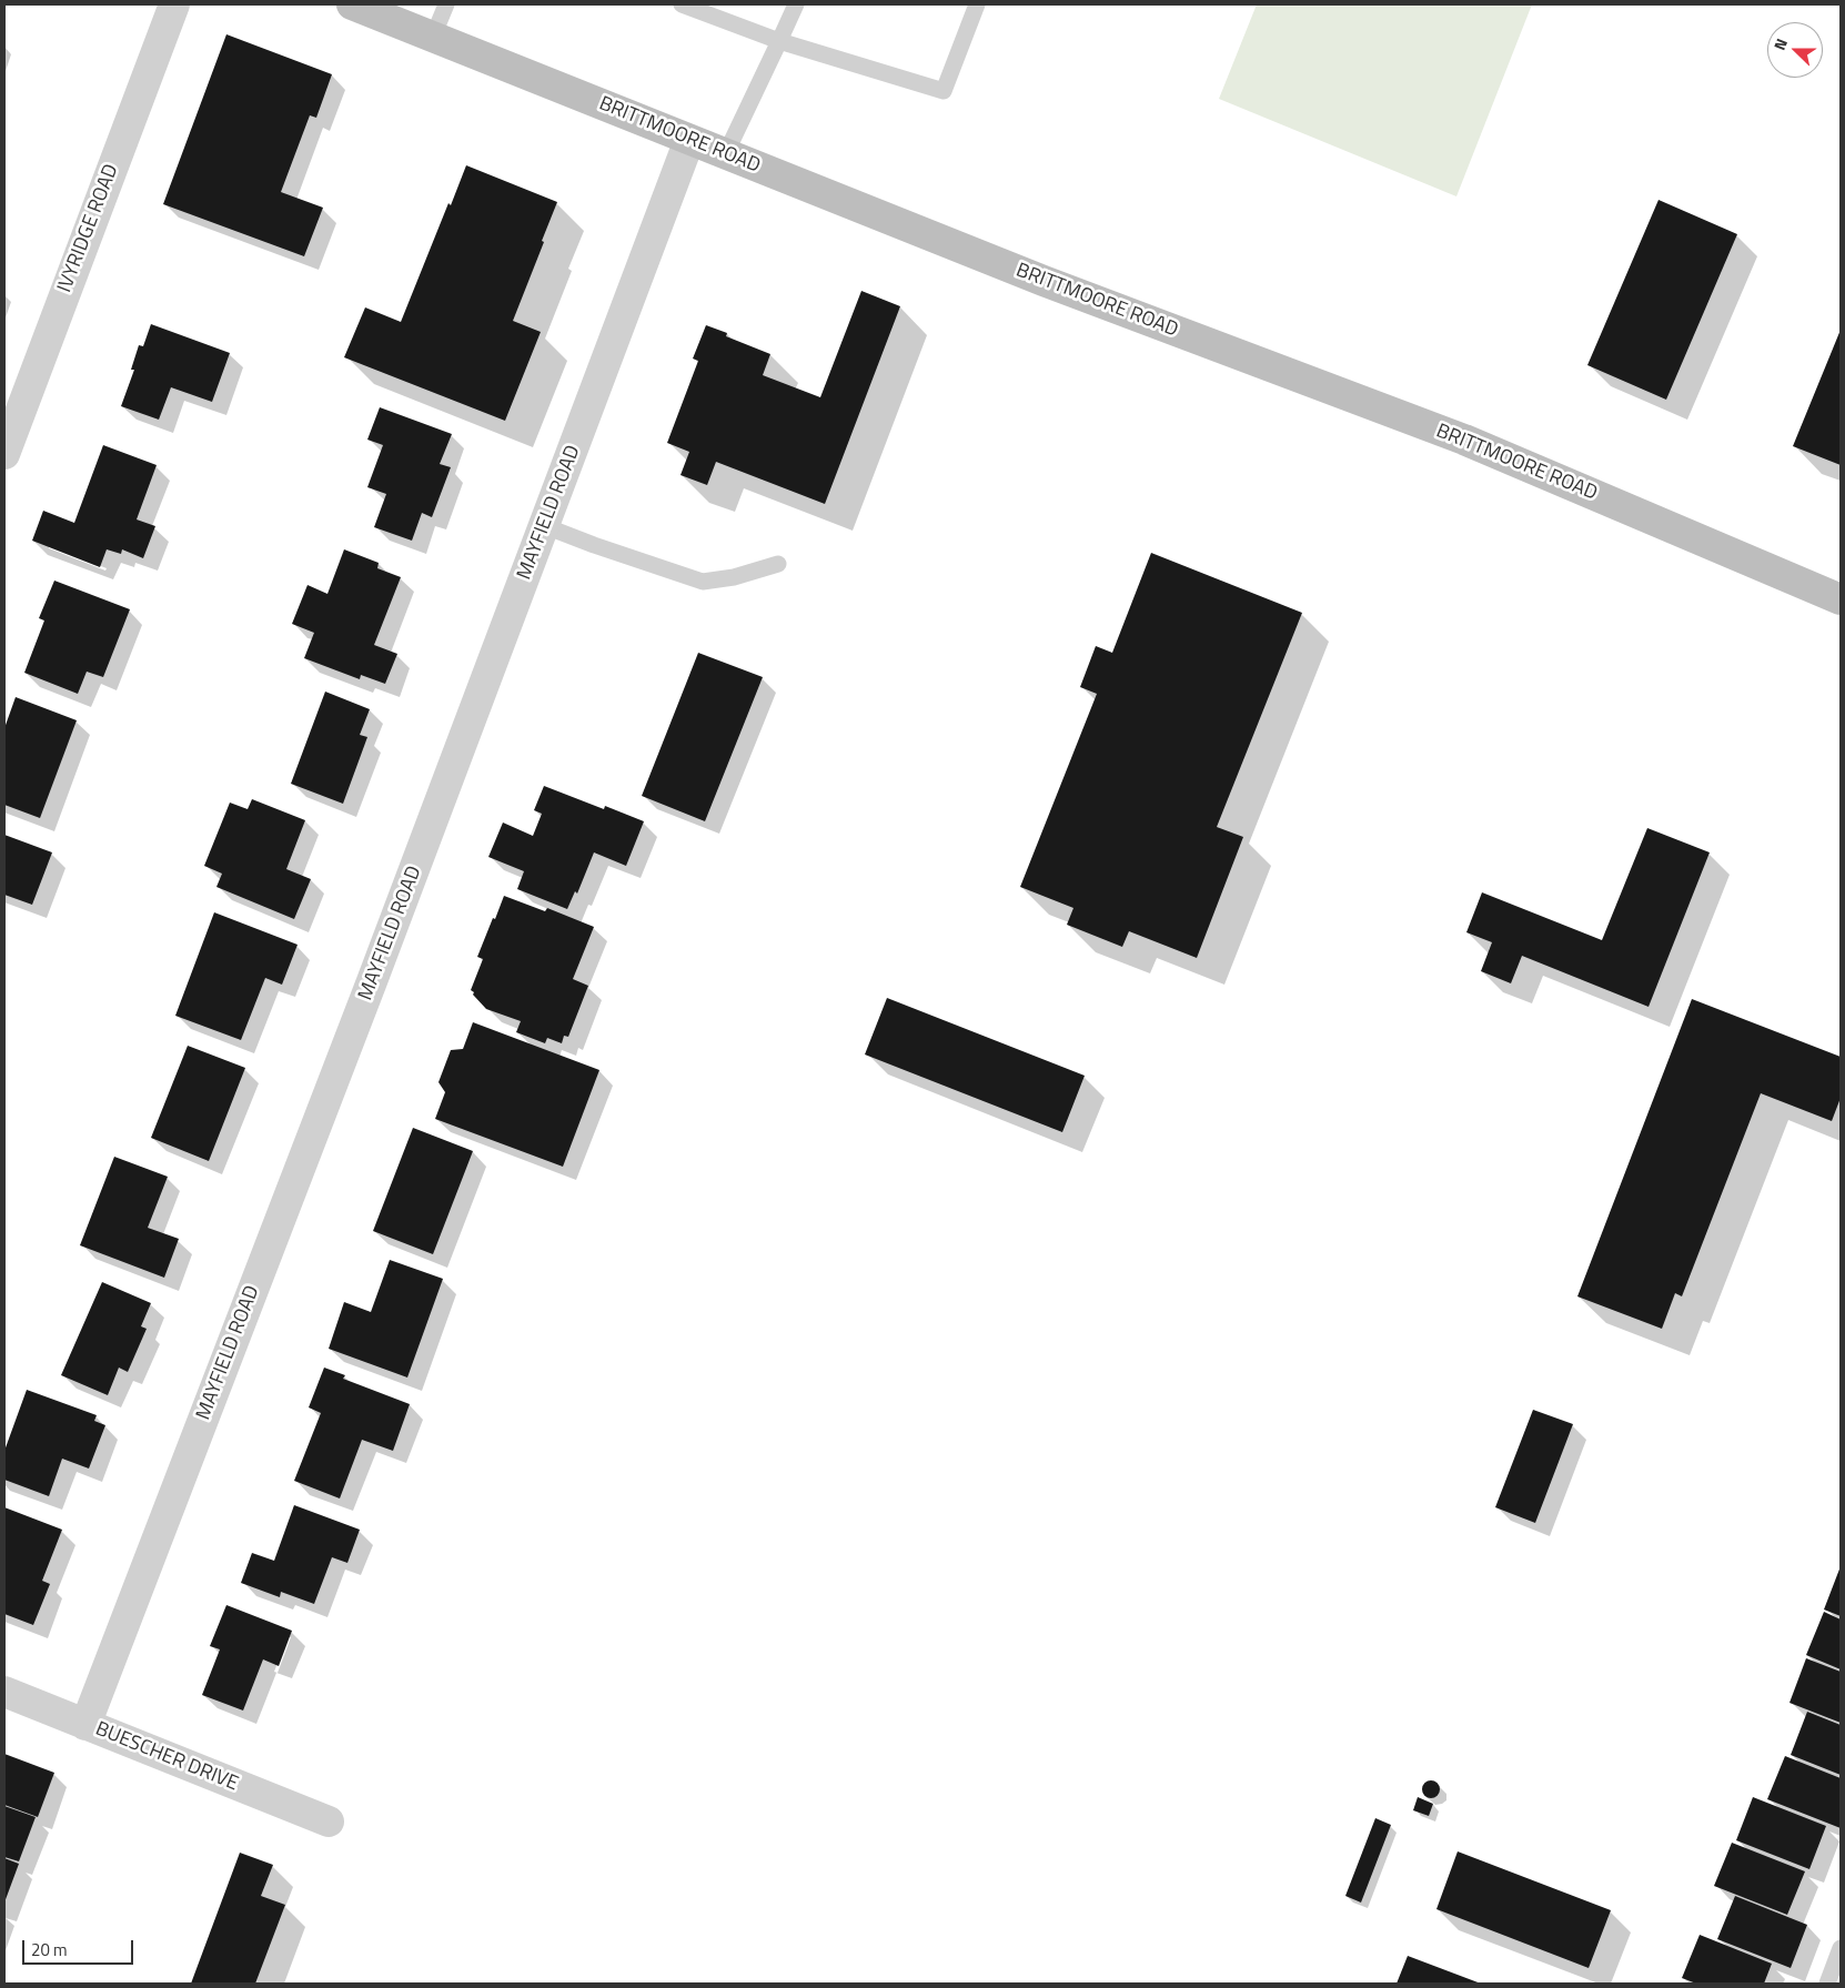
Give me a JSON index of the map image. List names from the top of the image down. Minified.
{"streets":{"main road":["BRITTMOORE ROAD"],"street":["IVYRIDGE ROAD","MAYFIELD ROAD","BUESCHER DRIVE"]},"crossings":[["BRITTMOORE ROAD","MAYFIELD ROAD"],["MAYFIELD ROAD","BUESCHER DRIVE"]],"scale_bar":"20 m","north":"left"}
